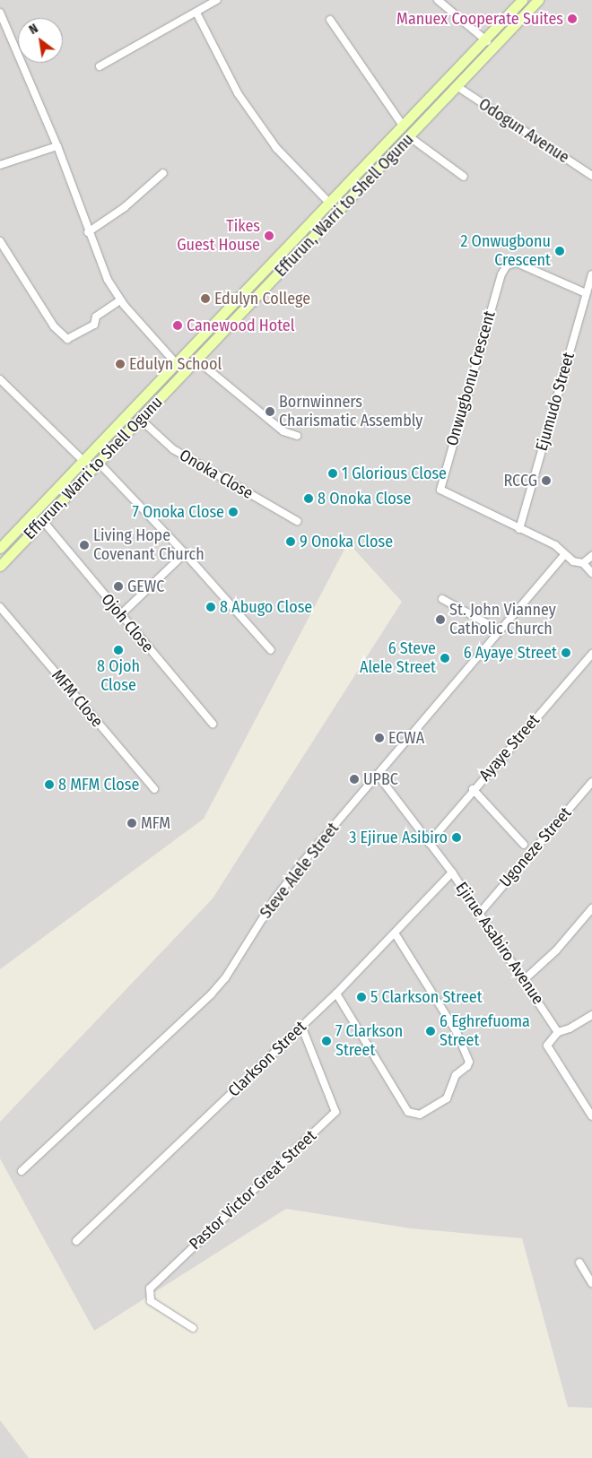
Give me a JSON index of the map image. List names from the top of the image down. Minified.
{"streets":{"main road":["Effurun, Warri to Shell Ogunu"],"street":["Odogun Avenue","Onwugbonu Crescent","Ejumudo Street","Onoka Close","Ojoh Close","MFM Close","Ayaye Street","Ugoneze Street","Steve Alele Street","Ejirue Asabiro Avenue","Clarkson Street","Pastor Victor Great Street"]},"crossings":[["Odogun Avenue","Effurun, Warri to Shell Ogunu"],["Effurun, Warri to Shell Ogunu","Onoka Close"],["Effurun, Warri to Shell Ogunu","Ojoh Close"],["Onwugbonu Crescent","Ejumudo Street"],["Ayaye Street","Ejirue Asabiro Avenue"],["Ugoneze Street","Ejirue Asabiro Avenue"],["Steve Alele Street","Ejirue Asabiro Avenue"],["Ejirue Asabiro Avenue","Clarkson Street"],["Clarkson Street","Pastor Victor Great Street"]],"places":["Manuex Cooperate Suites","Tikes Guest House","2 Onwugbonu Crescent","Edulyn College","Canewood Hotel","Edulyn School","Bornwinners Charismatic Assembly","1 Glorious Close","RCCG","8 Onoka Close","7 Onoka Close","9 Onoka Close","Living Hope Covenant Church","GEWC","8 Abugo Close","St. John Vianney Catholic Church","8 Ojoh Close","6 Ayaye Street","6 Steve Alele Street","ECWA","UPBC","8 MFM Close","MFM","3 Ejirue Asibiro","5 Clarkson Street","6 Eghrefuoma Street","7 Clarkson Street"],"north":"top left"}
